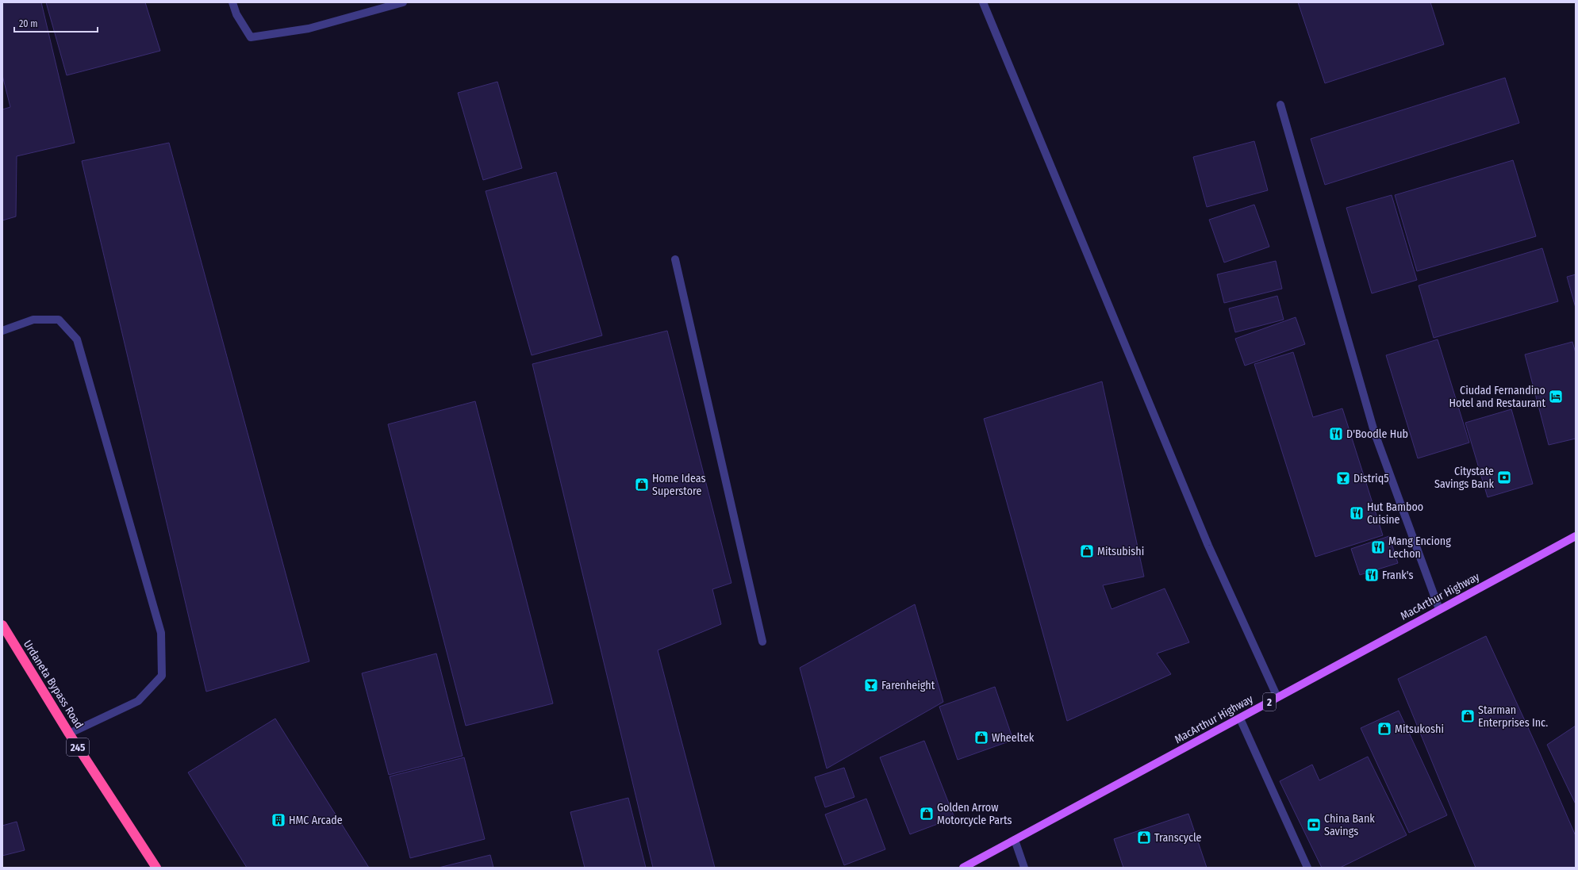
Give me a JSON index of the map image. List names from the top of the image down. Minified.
{"streets":{"highway":["Urdaneta Bypass Road","245"],"main road":["MacArthur Highway","2"]},"places":{"hotel":["Ciudad Fernandino Hotel and Restaurant"],"restaurant":["D'Boodle Hub","Hut Bamboo Cuisine","Mang Enciong Lechon","Frank's"],"bank":["Citystate Savings Bank","China Bank Savings"],"bar":["Distriq5","Farenheight"],"shop":["Home Ideas Superstore","Mitsubishi","Starman Enterprises Inc.","Mitsukoshi","Wheeltek","Golden Arrow Motorcycle Parts","Transcycle"],"building":["HMC Arcade"]},"scale_bar":"20 m"}
